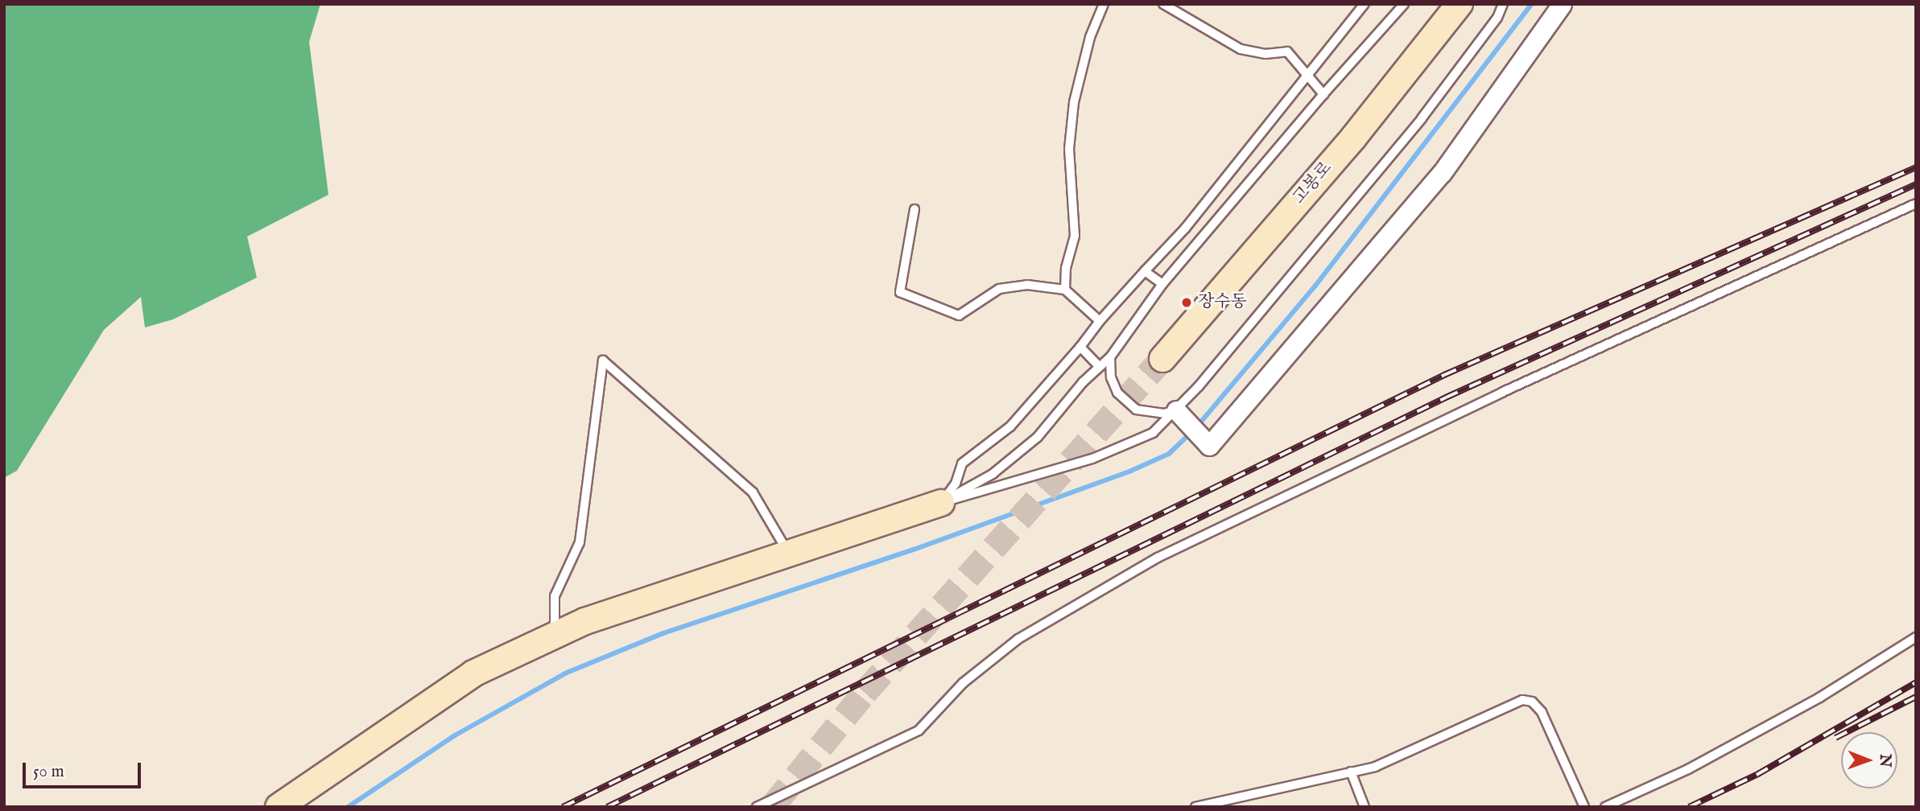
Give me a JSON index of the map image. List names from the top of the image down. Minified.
{"streets":{"street":["고봉로"]},"places":["장수동"],"scale_bar":"50 m","north":"right"}
